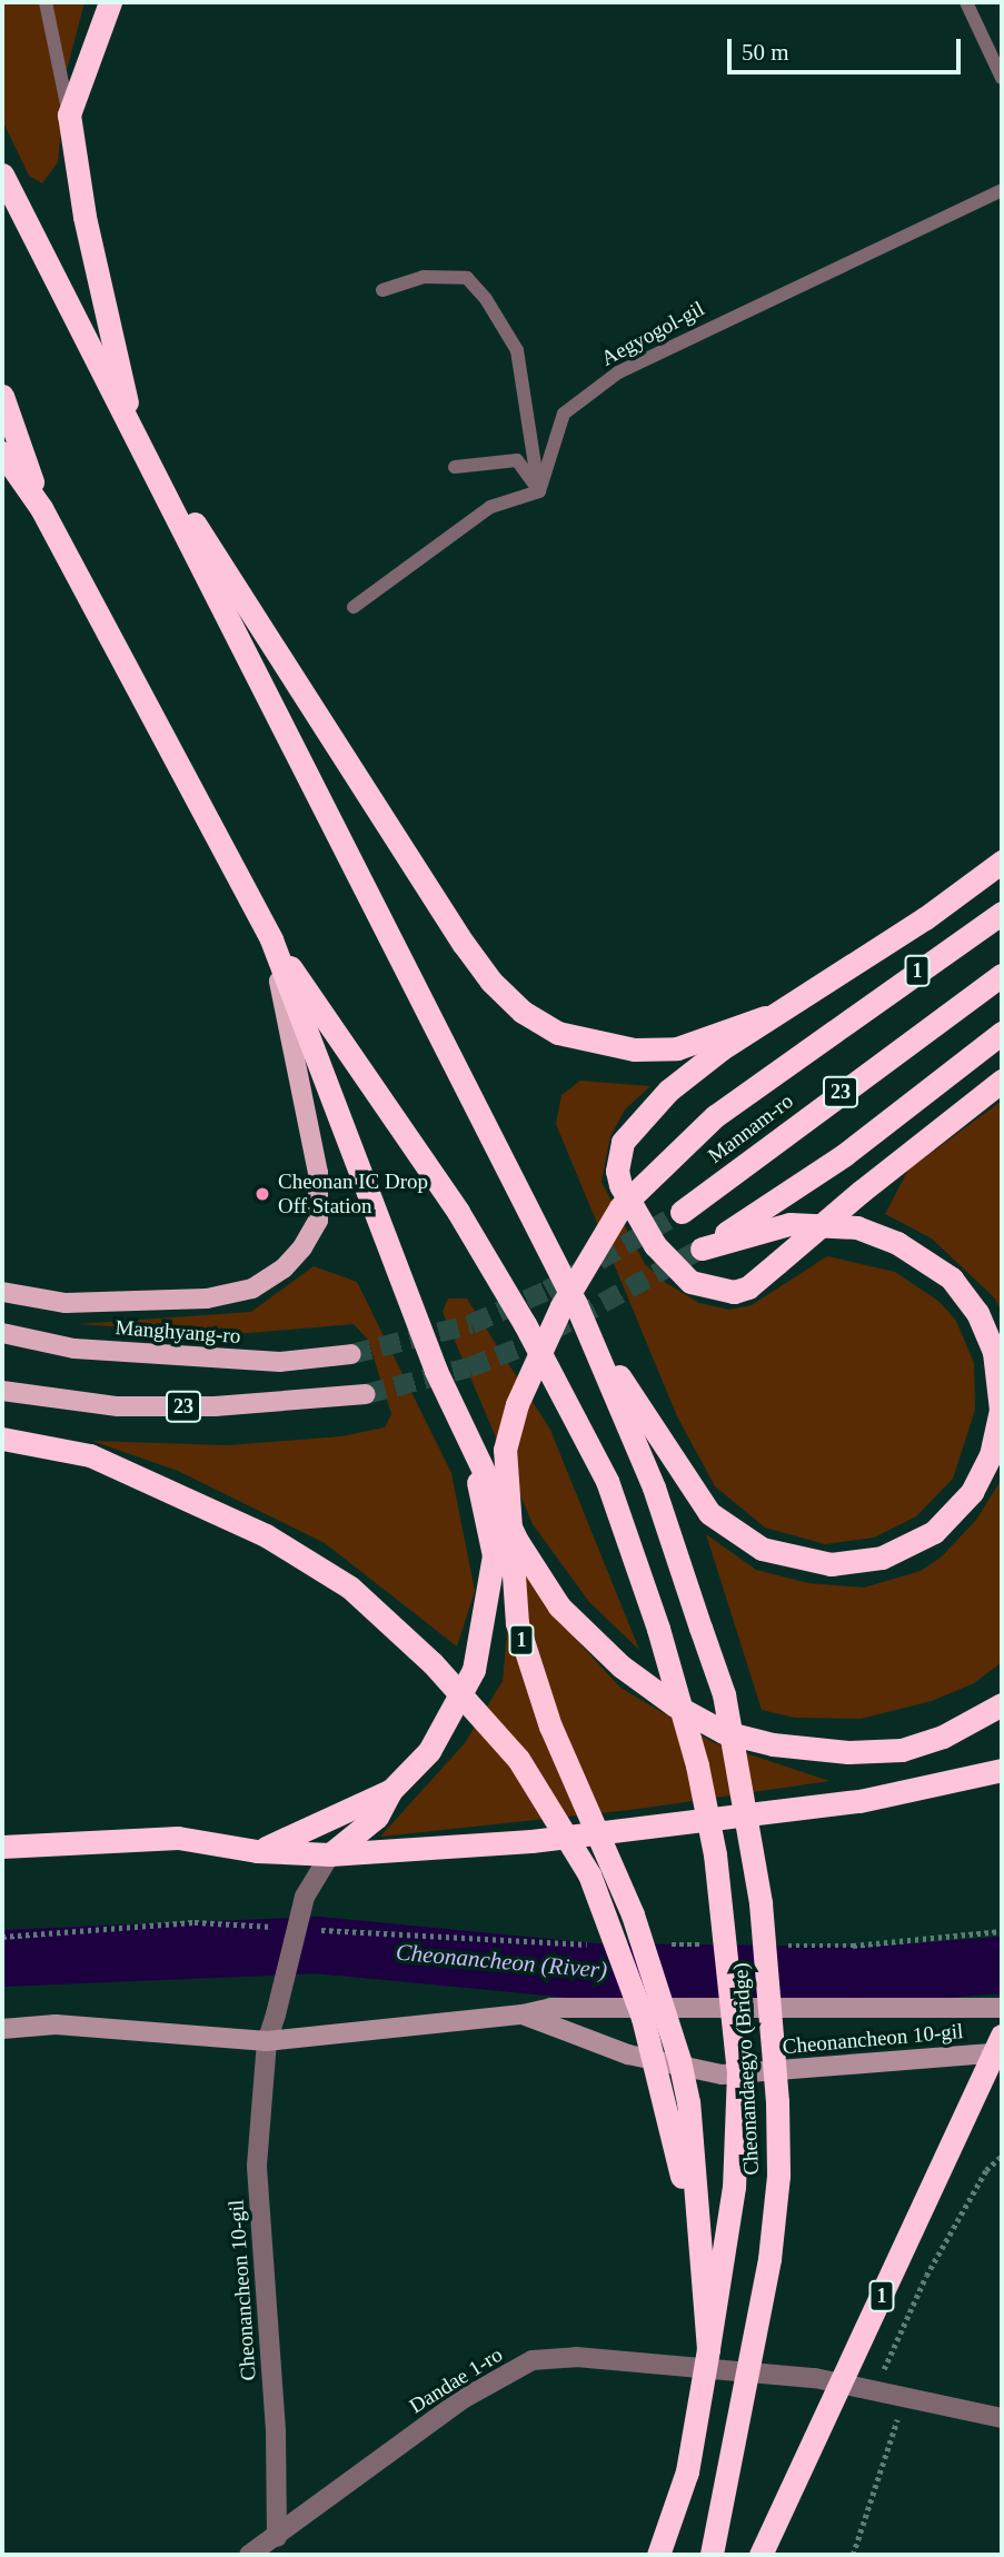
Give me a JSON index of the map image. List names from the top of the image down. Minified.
{"streets":{"highway":["1","23","Mannam-ro","Cheonandaegyo (Bridge)"],"main road":["Manghyang-ro"],"street":["Cheonancheon 10-gil","Dandae 1-ro"],"lane":["Aegyogol-gil"]},"crossings":[["1","Cheonandaegyo (Bridge)"],["23","Cheonandaegyo (Bridge)"],["Cheonancheon 10-gil","Dandae 1-ro"]],"water":["Cheonancheon (River)"],"places":["Cheonan IC Drop Off Station"],"scale_bar":"50 m"}
